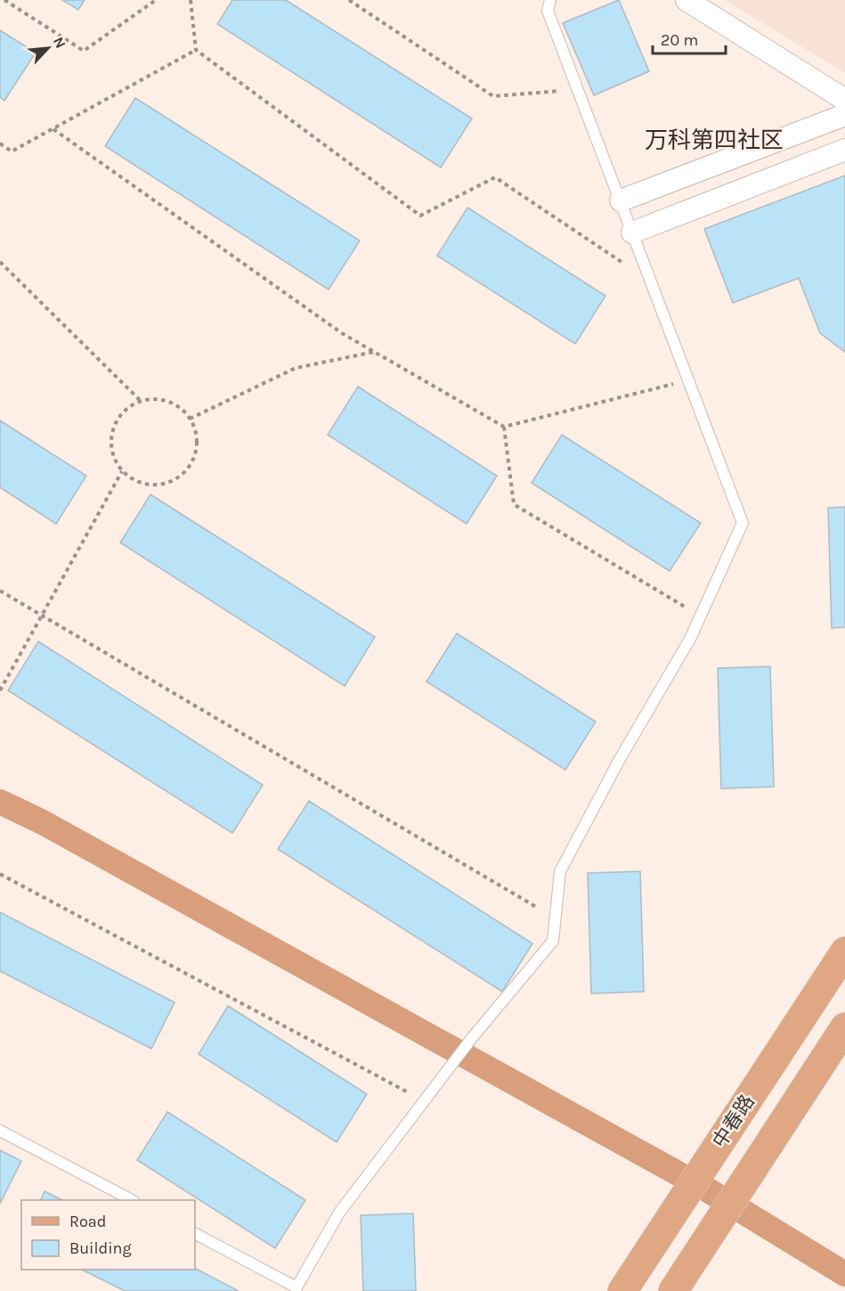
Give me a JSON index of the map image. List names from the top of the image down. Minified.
{"streets":{"main road":["中春路"]},"districts":["万科第四社区"],"legend":["Road","Building"],"scale_bar":"20 m","north":"top right"}
